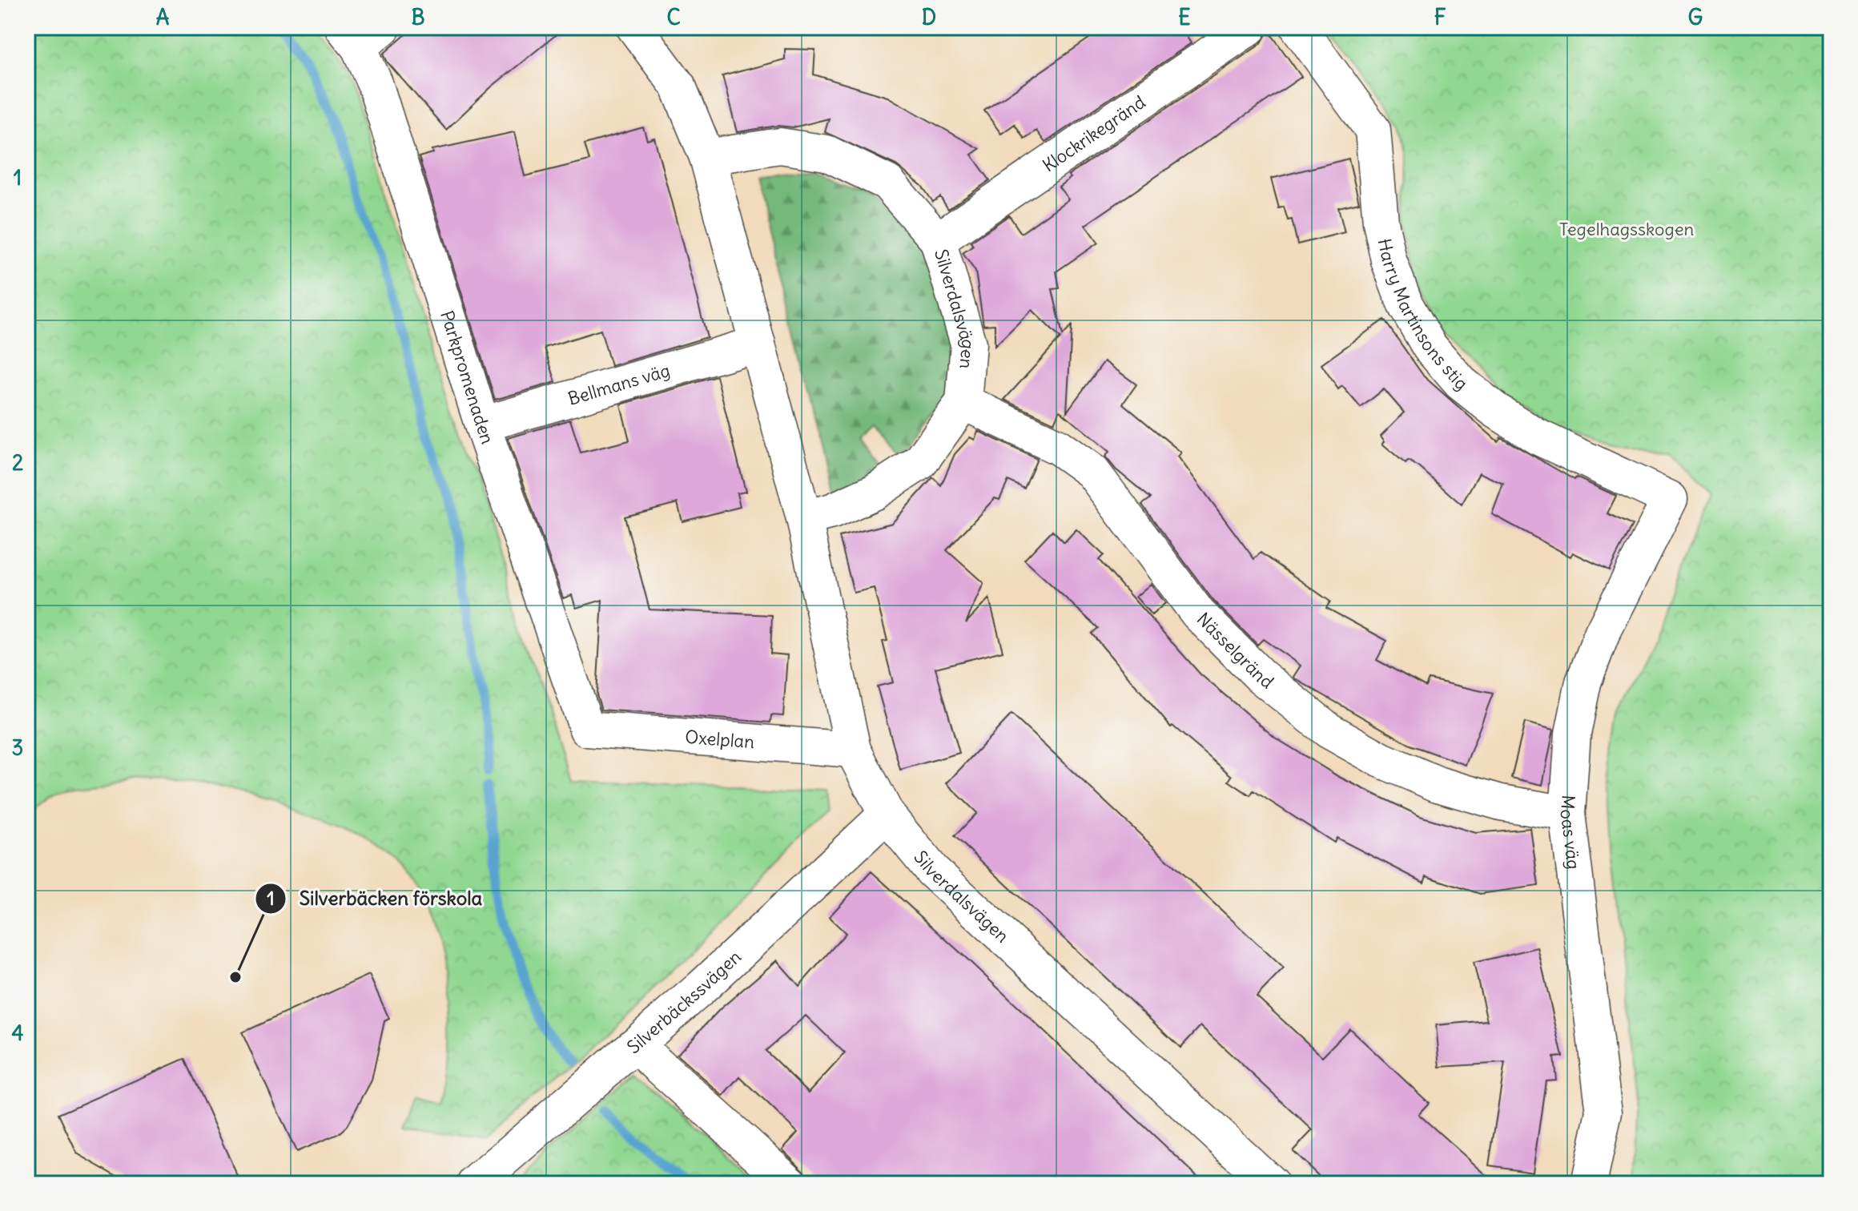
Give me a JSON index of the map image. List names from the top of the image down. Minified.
{"streets":{"street":["Klockrikegränd","Silverdalsvägen","Harry Martinsons stig","Parkpromenaden","Bellmans väg","Nässelgränd","Oxelplan","Moas väg","Silverbäckssvägen"]},"crossings":[["Klockrikegränd","Silverdalsvägen"],["Silverdalsvägen","Bellmans väg"],["Silverdalsvägen","Nässelgränd"],["Silverdalsvägen","Oxelplan"],["Silverdalsvägen","Silverbäckssvägen"],["Harry Martinsons stig","Moas väg"],["Parkpromenaden","Bellmans väg"],["Parkpromenaden","Oxelplan"],["Nässelgränd","Moas väg"]],"parks":["Tegelhagsskogen"],"places":["Silverbäcken förskola"],"grid":{"columns":["A","B","C","D","E","F","G"],"rows":["1","2","3","4"]}}
